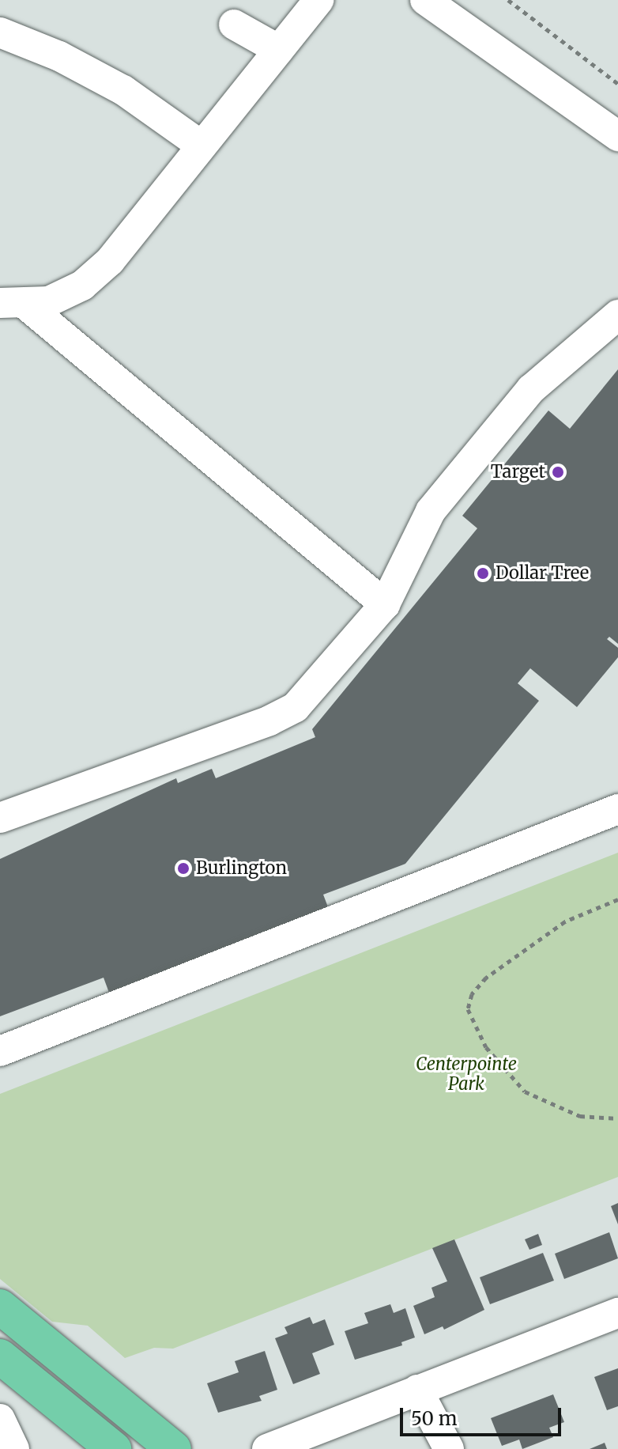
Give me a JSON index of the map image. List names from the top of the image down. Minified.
{"parks":["Centerpointe Park"],"places":["Target","Dollar Tree","Burlington"],"scale_bar":"50 m"}
